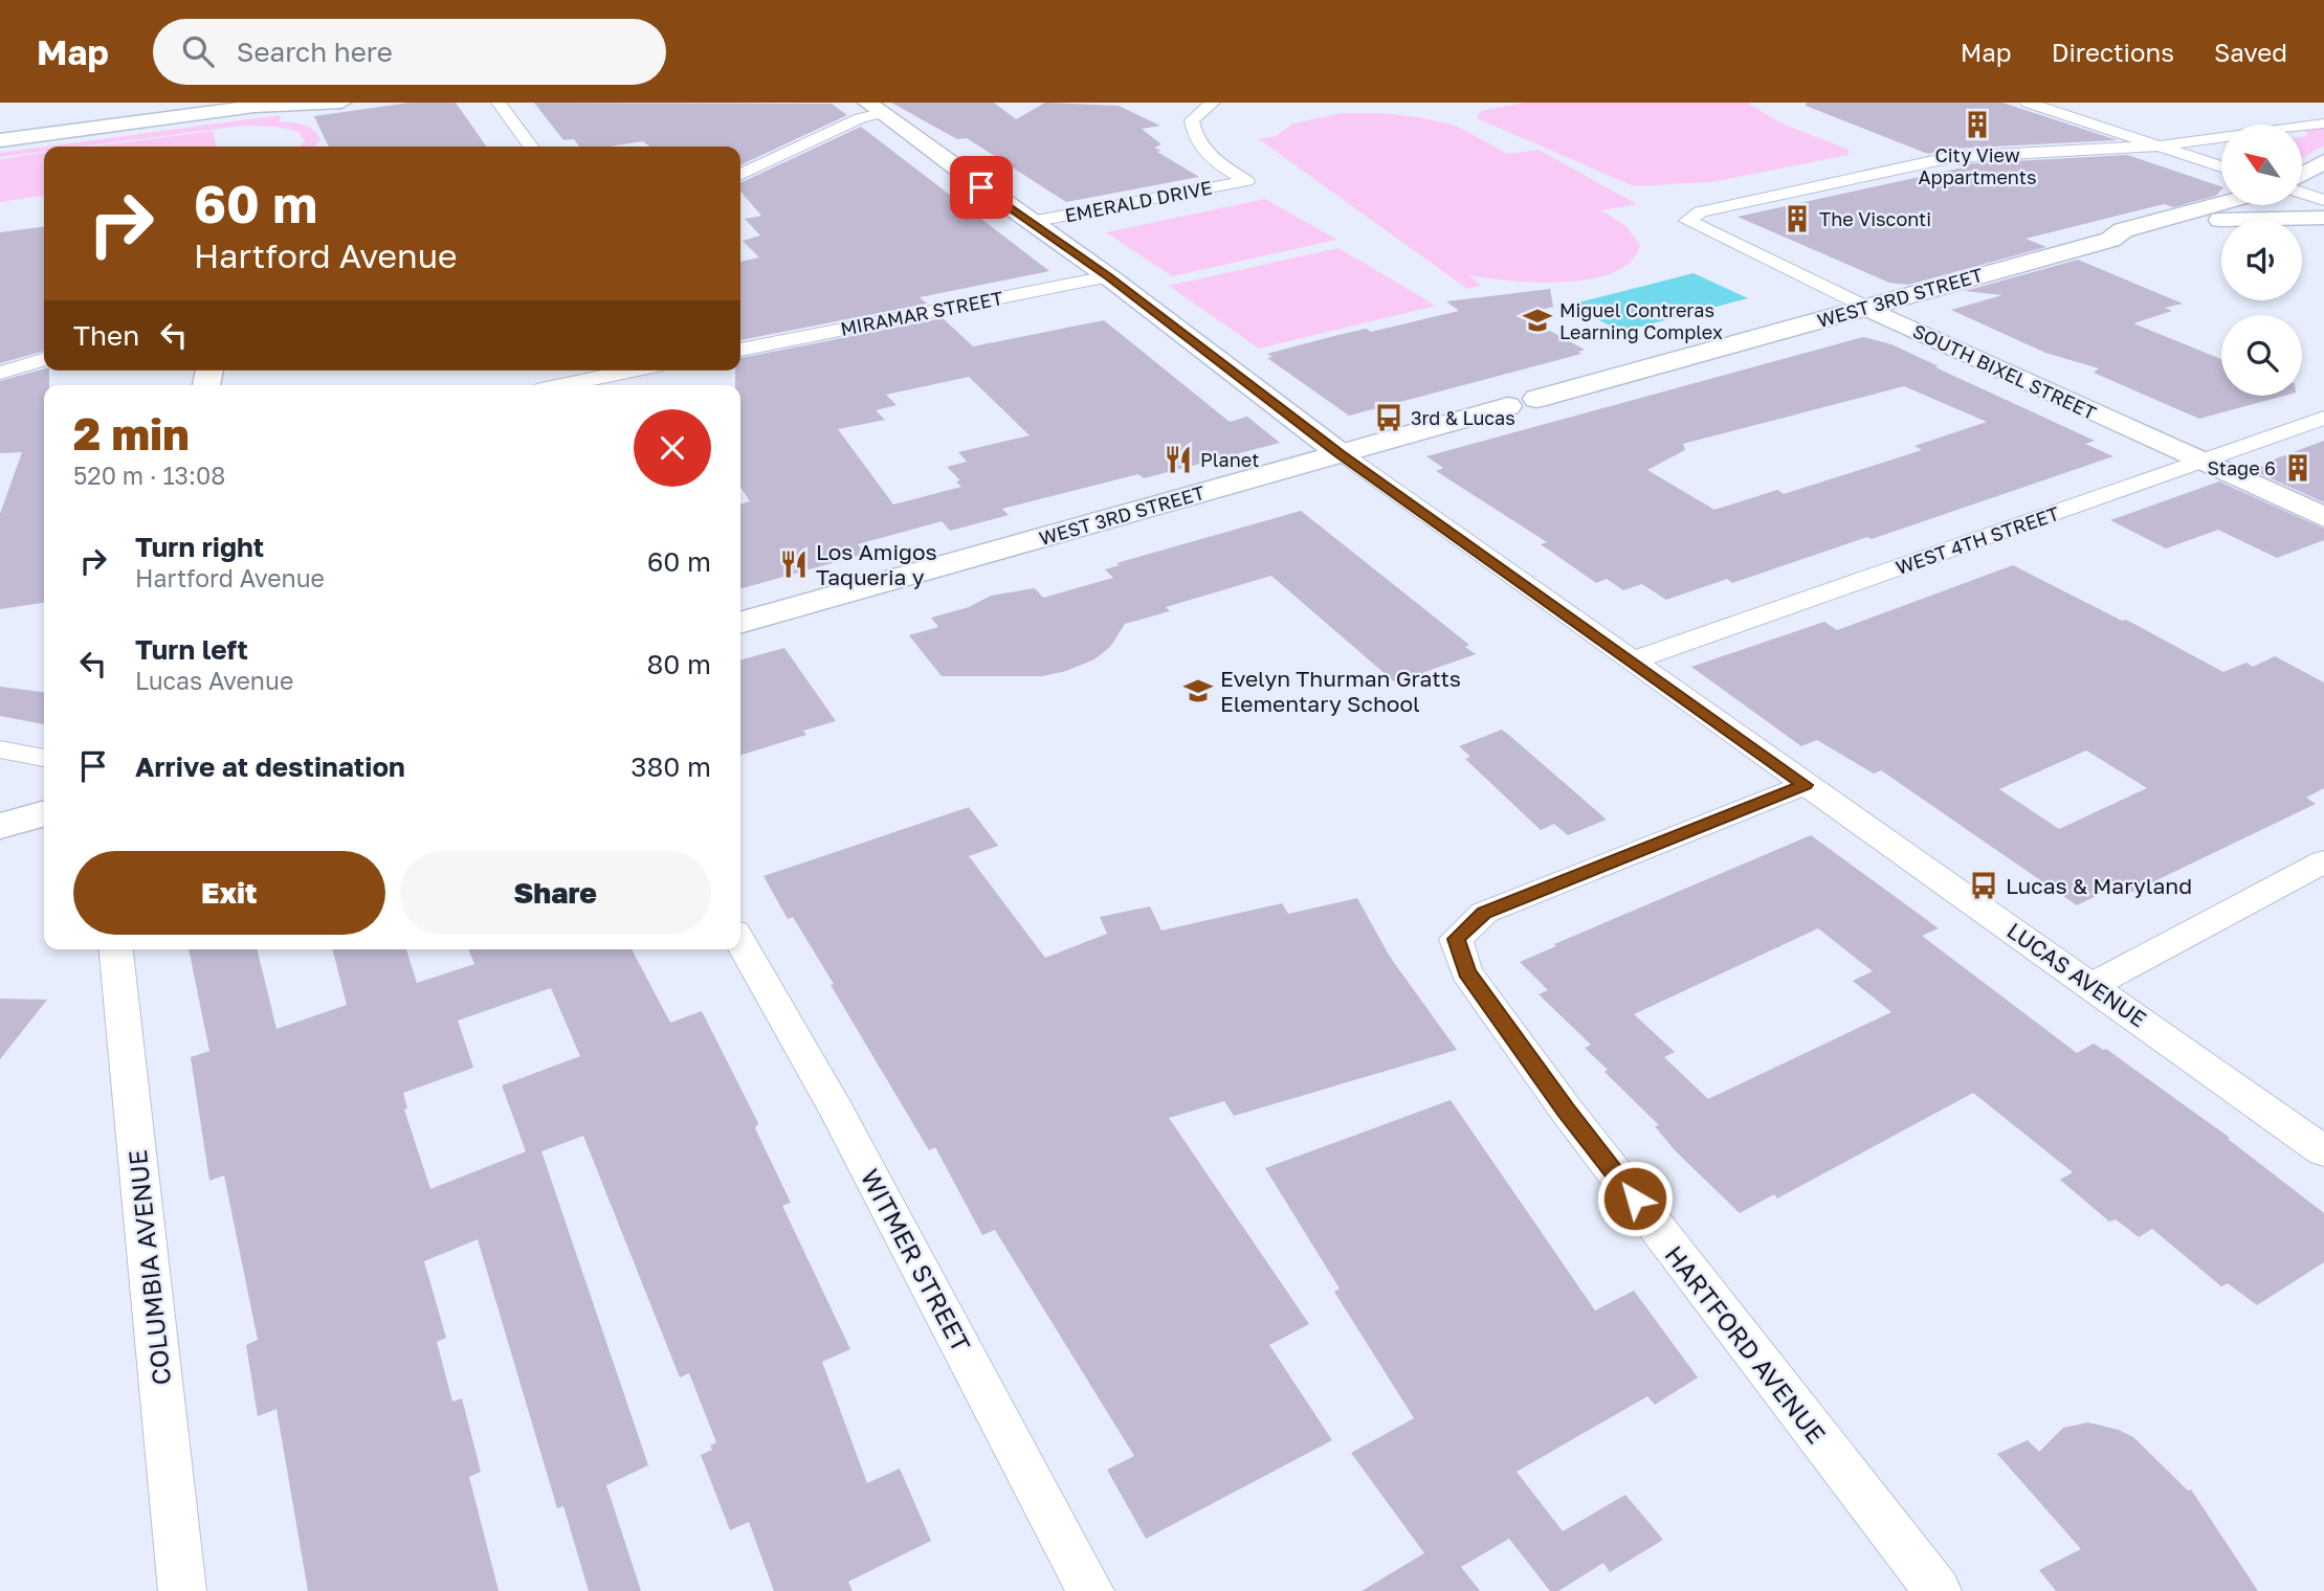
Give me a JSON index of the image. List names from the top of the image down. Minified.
{"streets":{"main road":["WEST 3RD STREET","SOUTH BIXEL STREET","LUCAS AVENUE"],"street":["EMERALD DRIVE","MIRAMAR STREET","WEST 4TH STREET","WITMER STREET","COLUMBIA AVENUE","HARTFORD AVENUE"]},"crossings":[["EMERALD DRIVE","LUCAS AVENUE"],["WEST 3RD STREET","SOUTH BIXEL STREET"],["WEST 3RD STREET","LUCAS AVENUE"],["MIRAMAR STREET","LUCAS AVENUE"],["SOUTH BIXEL STREET","WEST 4TH STREET"],["WEST 4TH STREET","LUCAS AVENUE"],["LUCAS AVENUE","HARTFORD AVENUE"]],"places":{"building":["City View Appartments","The Visconti","Stage 6"],"school or university":["Miguel Contreras Learning Complex","Evelyn Thurman Gratts Elementary School"],"bus stop":["3rd & Lucas","Lucas & Maryland"],"restaurant":["Planet","Los Amigos Taqueria y"]},"north":"top left","page":{"header":"Map","search":"Search here","nav":["Map","Directions","Saved"],"turn":["60 m","Hartford Avenue"],"then":"Then","heading":["2 min","520 m · 13:08"],"list":[{"name":"Turn right","note":"Hartford Avenue","value":"60 m"},{"name":"Turn left","note":"Lucas Avenue","value":"80 m"},{"name":"Arrive at destination","value":"380 m"}],"buttons":["Exit","Share"]}}
